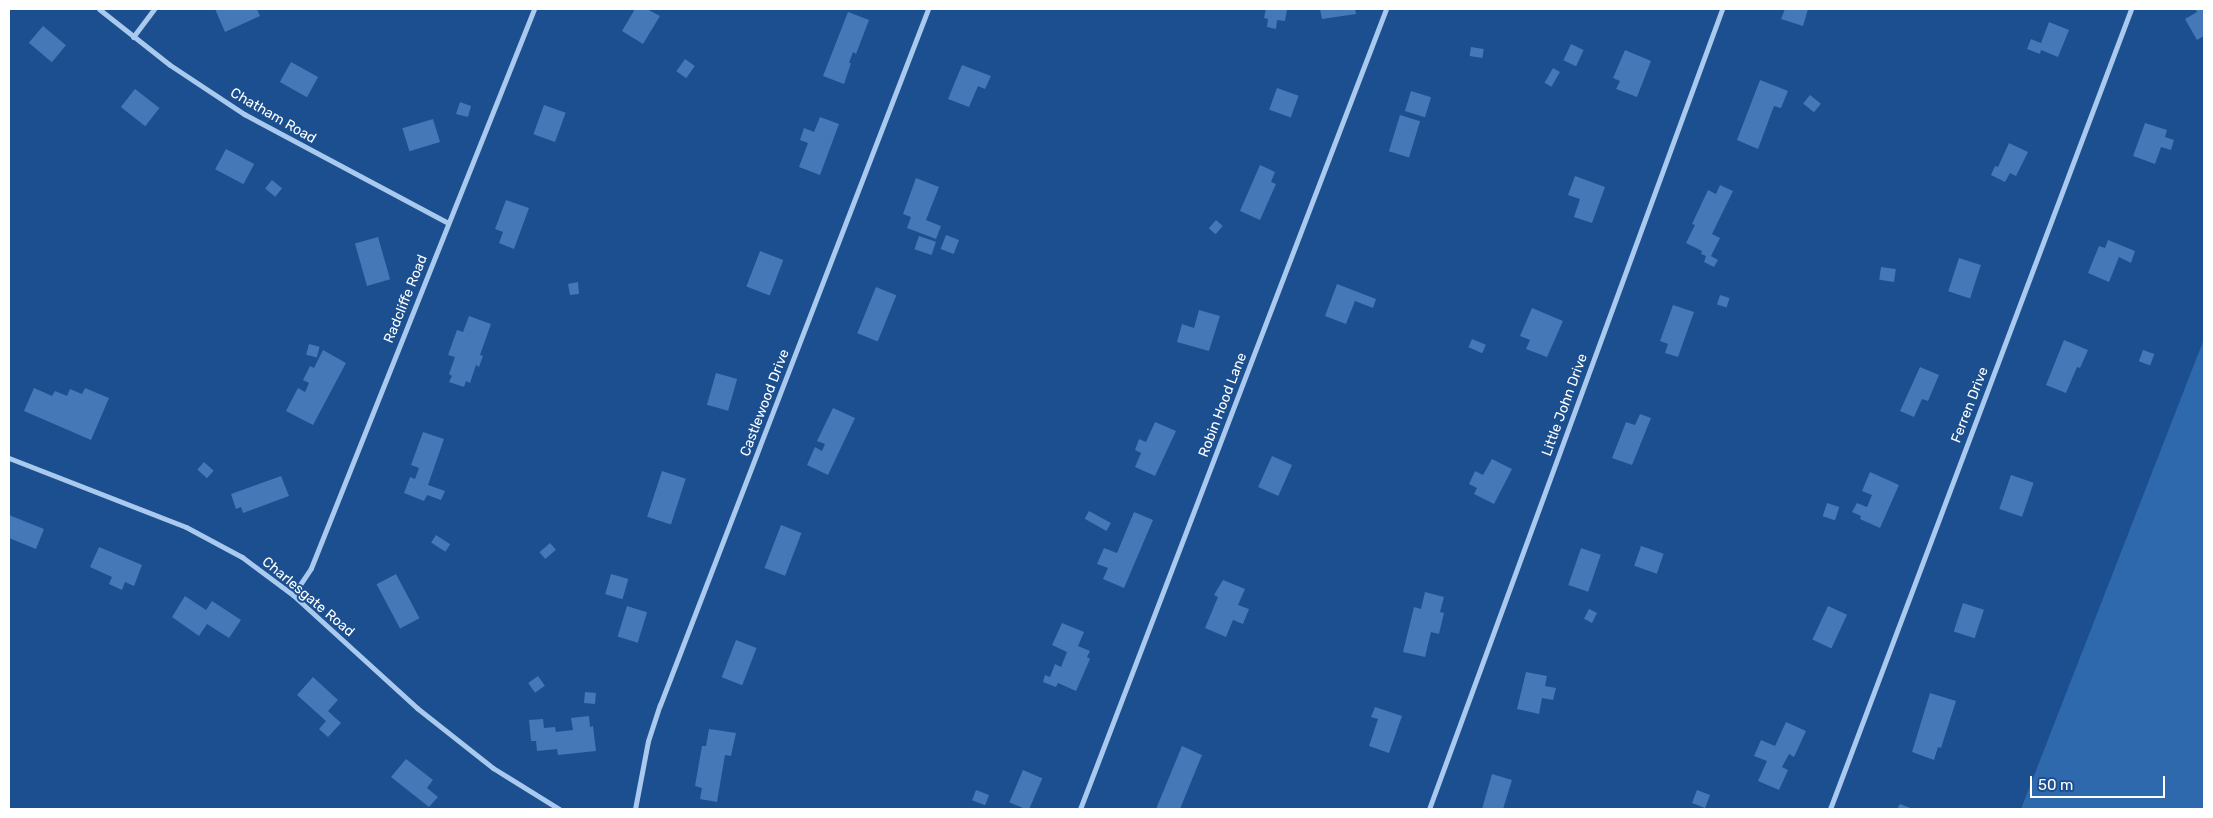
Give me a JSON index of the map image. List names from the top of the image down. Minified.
{"streets":{"street":["Chatham Road","Radcliffe Road","Castlewood Drive","Robin Hood Lane","Little John Drive","Ferren Drive","Charlesgate Road"]},"crossings":[["Chatham Road","Radcliffe Road"],["Radcliffe Road","Charlesgate Road"]],"scale_bar":"50 m"}
